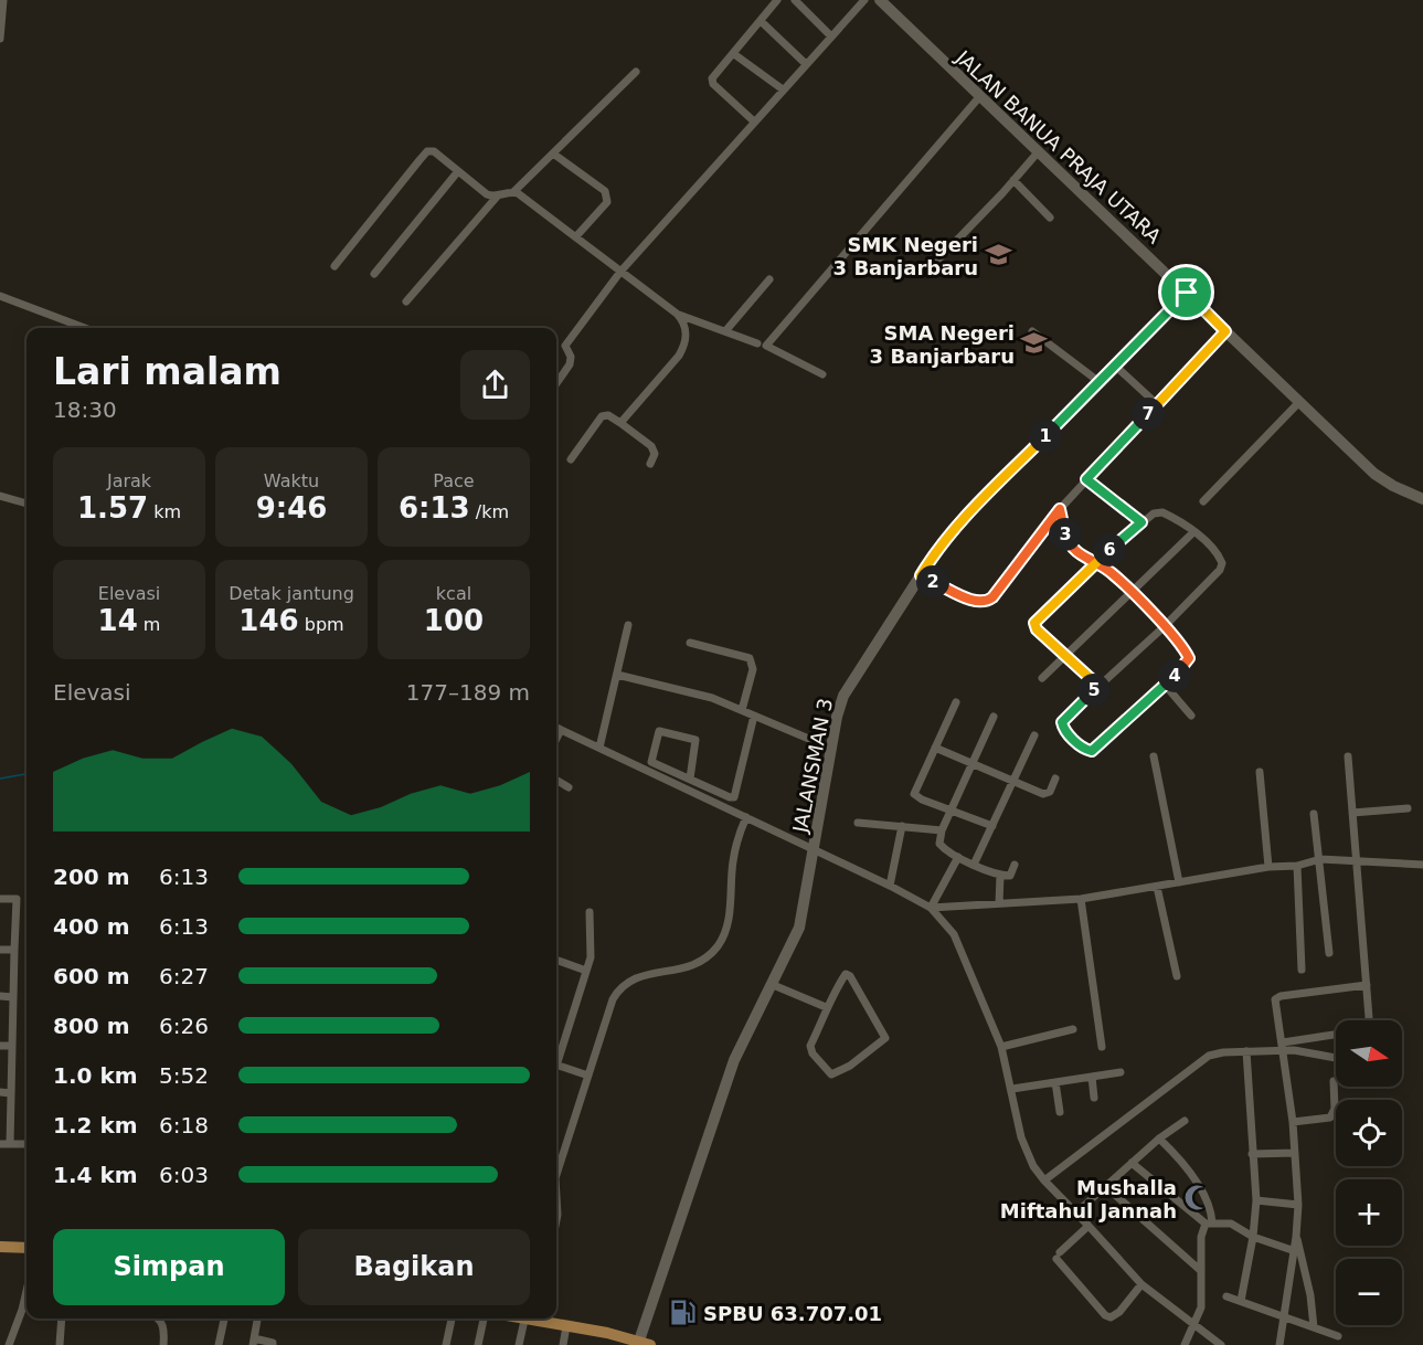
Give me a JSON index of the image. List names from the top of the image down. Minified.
{"streets":{"street":["JALAN BANUA PRAJA UTARA","JALANSMAN 3"]},"crossings":[["JALAN BANUA PRAJA UTARA","JALANSMAN 3"]],"places":{"school or university":["SMK Negeri 3 Banjarbaru","SMA Negeri 3 Banjarbaru"],"mosque":["Mushalla Miftahul Jannah"],"fuel station":["SPBU 63.707.01"]},"north":"right","page":{"heading":["Lari malam","18:30"],"pins":["7","1","3","6","2","4","5"],"stats":[["Jarak","1.57 km"],["Waktu","9:46"],["Pace","6:13 /km"],["Elevasi","14 m"],["Detak jantung","146 bpm"],["kcal","100"]],"chart":["Elevasi","177–189 m"],"list":[{"name":"200 m","note":"6:13"},{"name":"400 m","note":"6:13"},{"name":"600 m","note":"6:27"},{"name":"800 m","note":"6:26"},{"name":"1.0 km","note":"5:52"},{"name":"1.2 km","note":"6:18"},{"name":"1.4 km","note":"6:03"}],"map_buttons":["+","−"],"buttons":["Simpan","Bagikan"]}}
